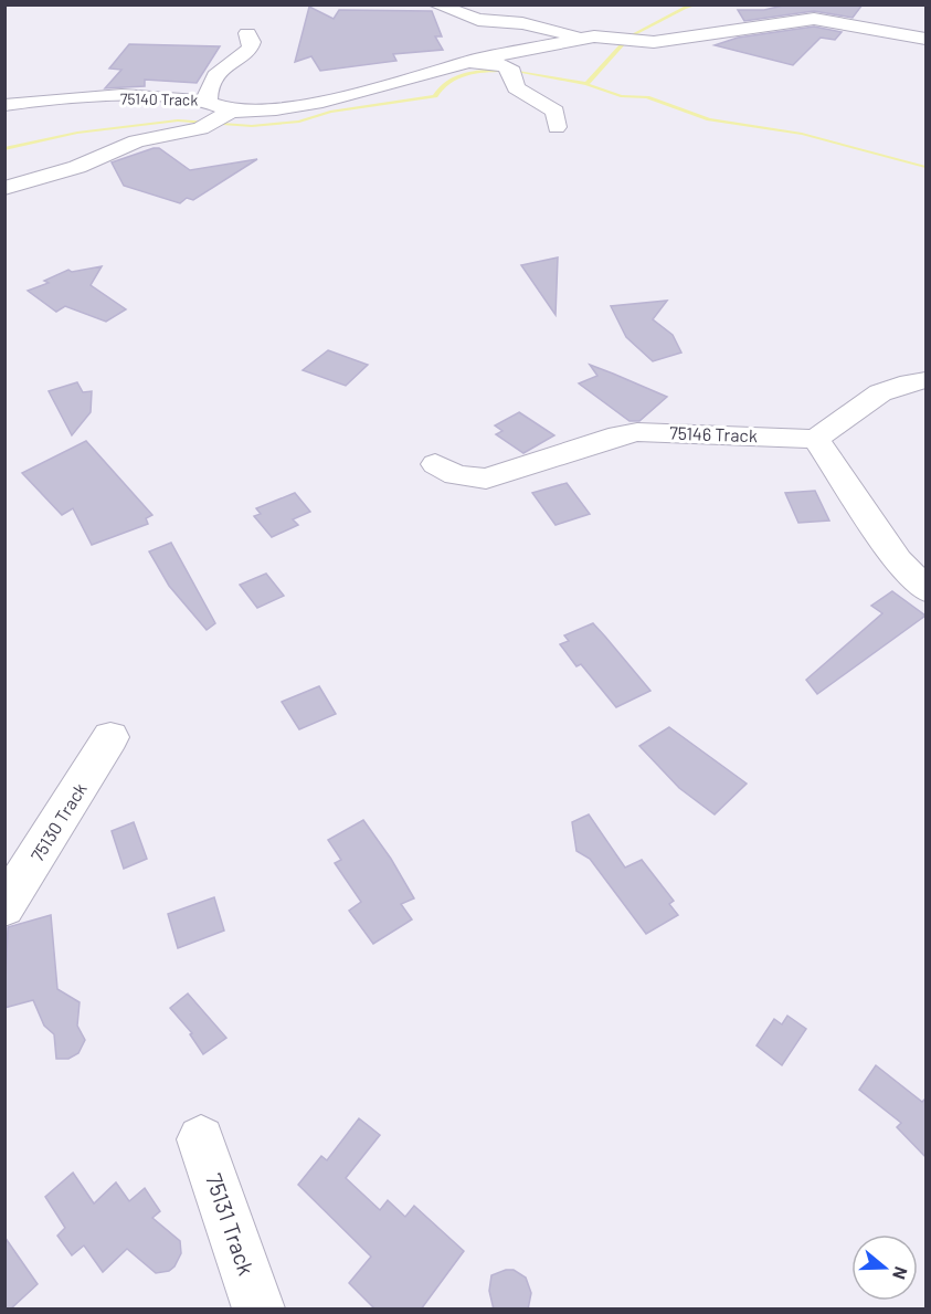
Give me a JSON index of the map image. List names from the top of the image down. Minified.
{"streets":{"street":["75140 Track","75146 Track","75130 Track","75131 Track"]},"north":"right"}
